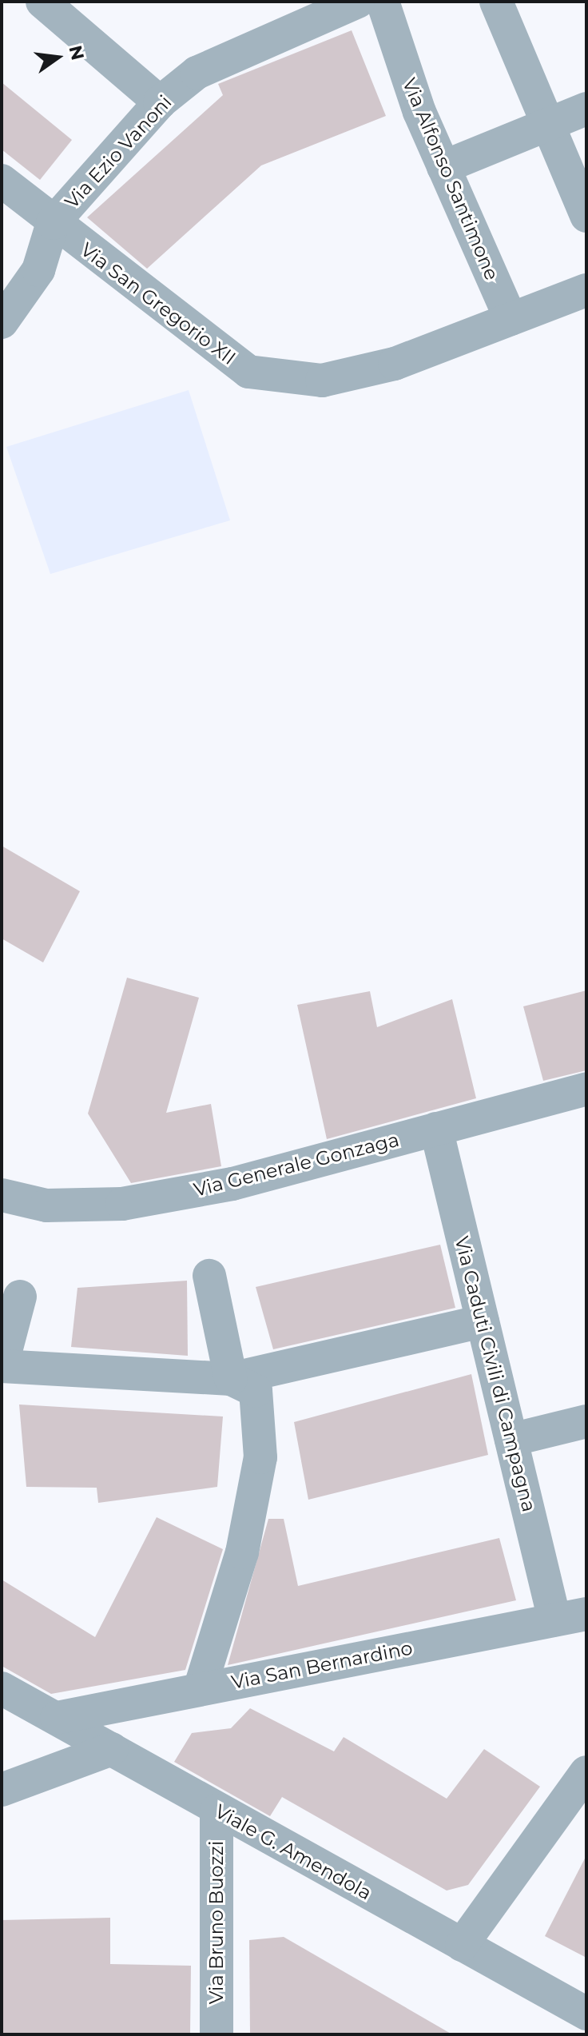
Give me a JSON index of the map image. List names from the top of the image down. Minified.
{"streets":{"street":["Via Ezio Vanoni","Via Alfonso Santimone","Via San Gregorio XII","Via Generale Gonzaga","Via Caduti Civili di Campagna","Via San Bernardino","Viale G. Amendola","Via Bruno Buozzi"]},"crossings":[["Via Ezio Vanoni","Via Alfonso Santimone"],["Via Ezio Vanoni","Via San Gregorio XII"],["Via Alfonso Santimone","Via San Gregorio XII"],["Via Generale Gonzaga","Via Caduti Civili di Campagna"],["Via Caduti Civili di Campagna","Via San Bernardino"],["Via San Bernardino","Viale G. Amendola"],["Viale G. Amendola","Via Bruno Buozzi"]],"north":"right"}
